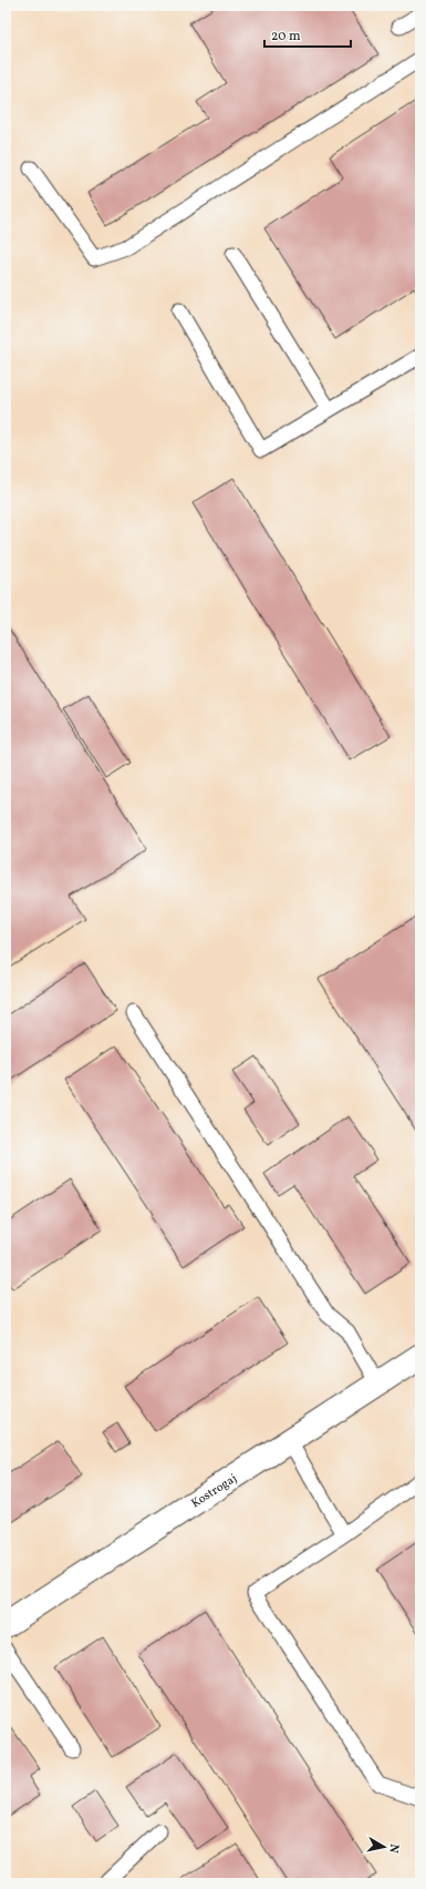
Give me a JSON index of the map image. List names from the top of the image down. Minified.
{"streets":{"street":["Kostrogaj"]},"scale_bar":"20 m","north":"right"}
